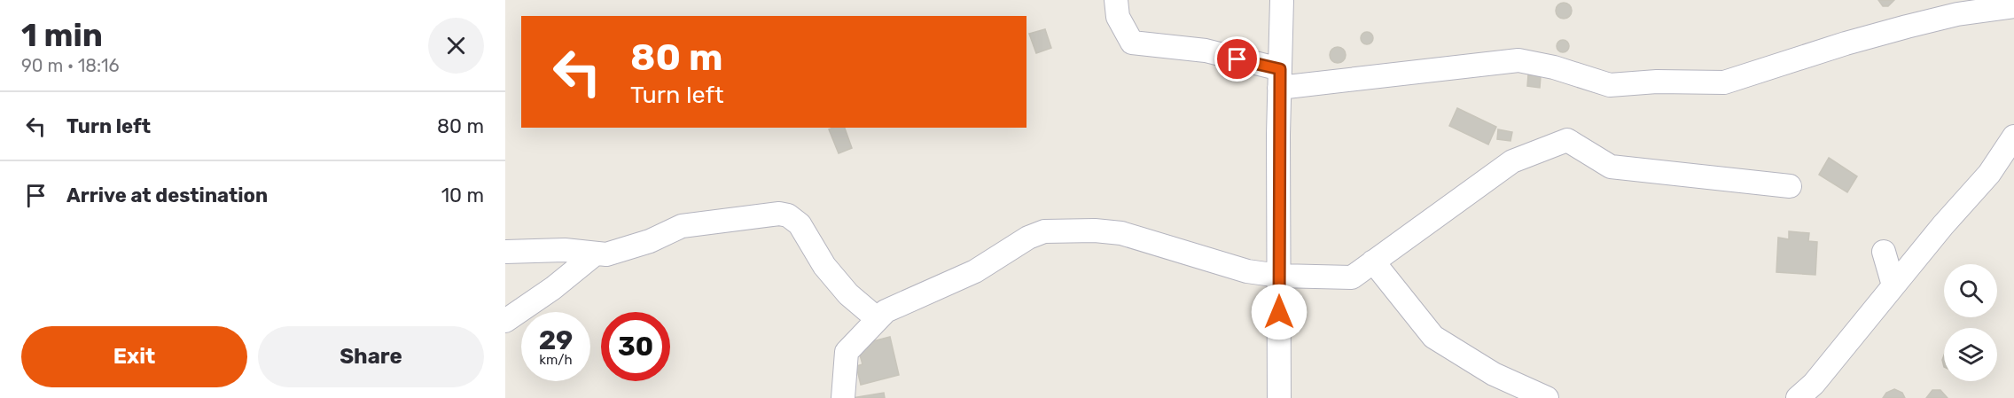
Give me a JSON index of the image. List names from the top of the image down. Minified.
{"page":{"heading":["1 min","90 m · 18:16"],"turn":["80 m","Turn left"],"list":[{"name":"Turn left","value":"80 m"},{"name":"Arrive at destination","value":"10 m"}],"speed":"29 km/h","limit":"30","buttons":["Exit","Share"]}}
